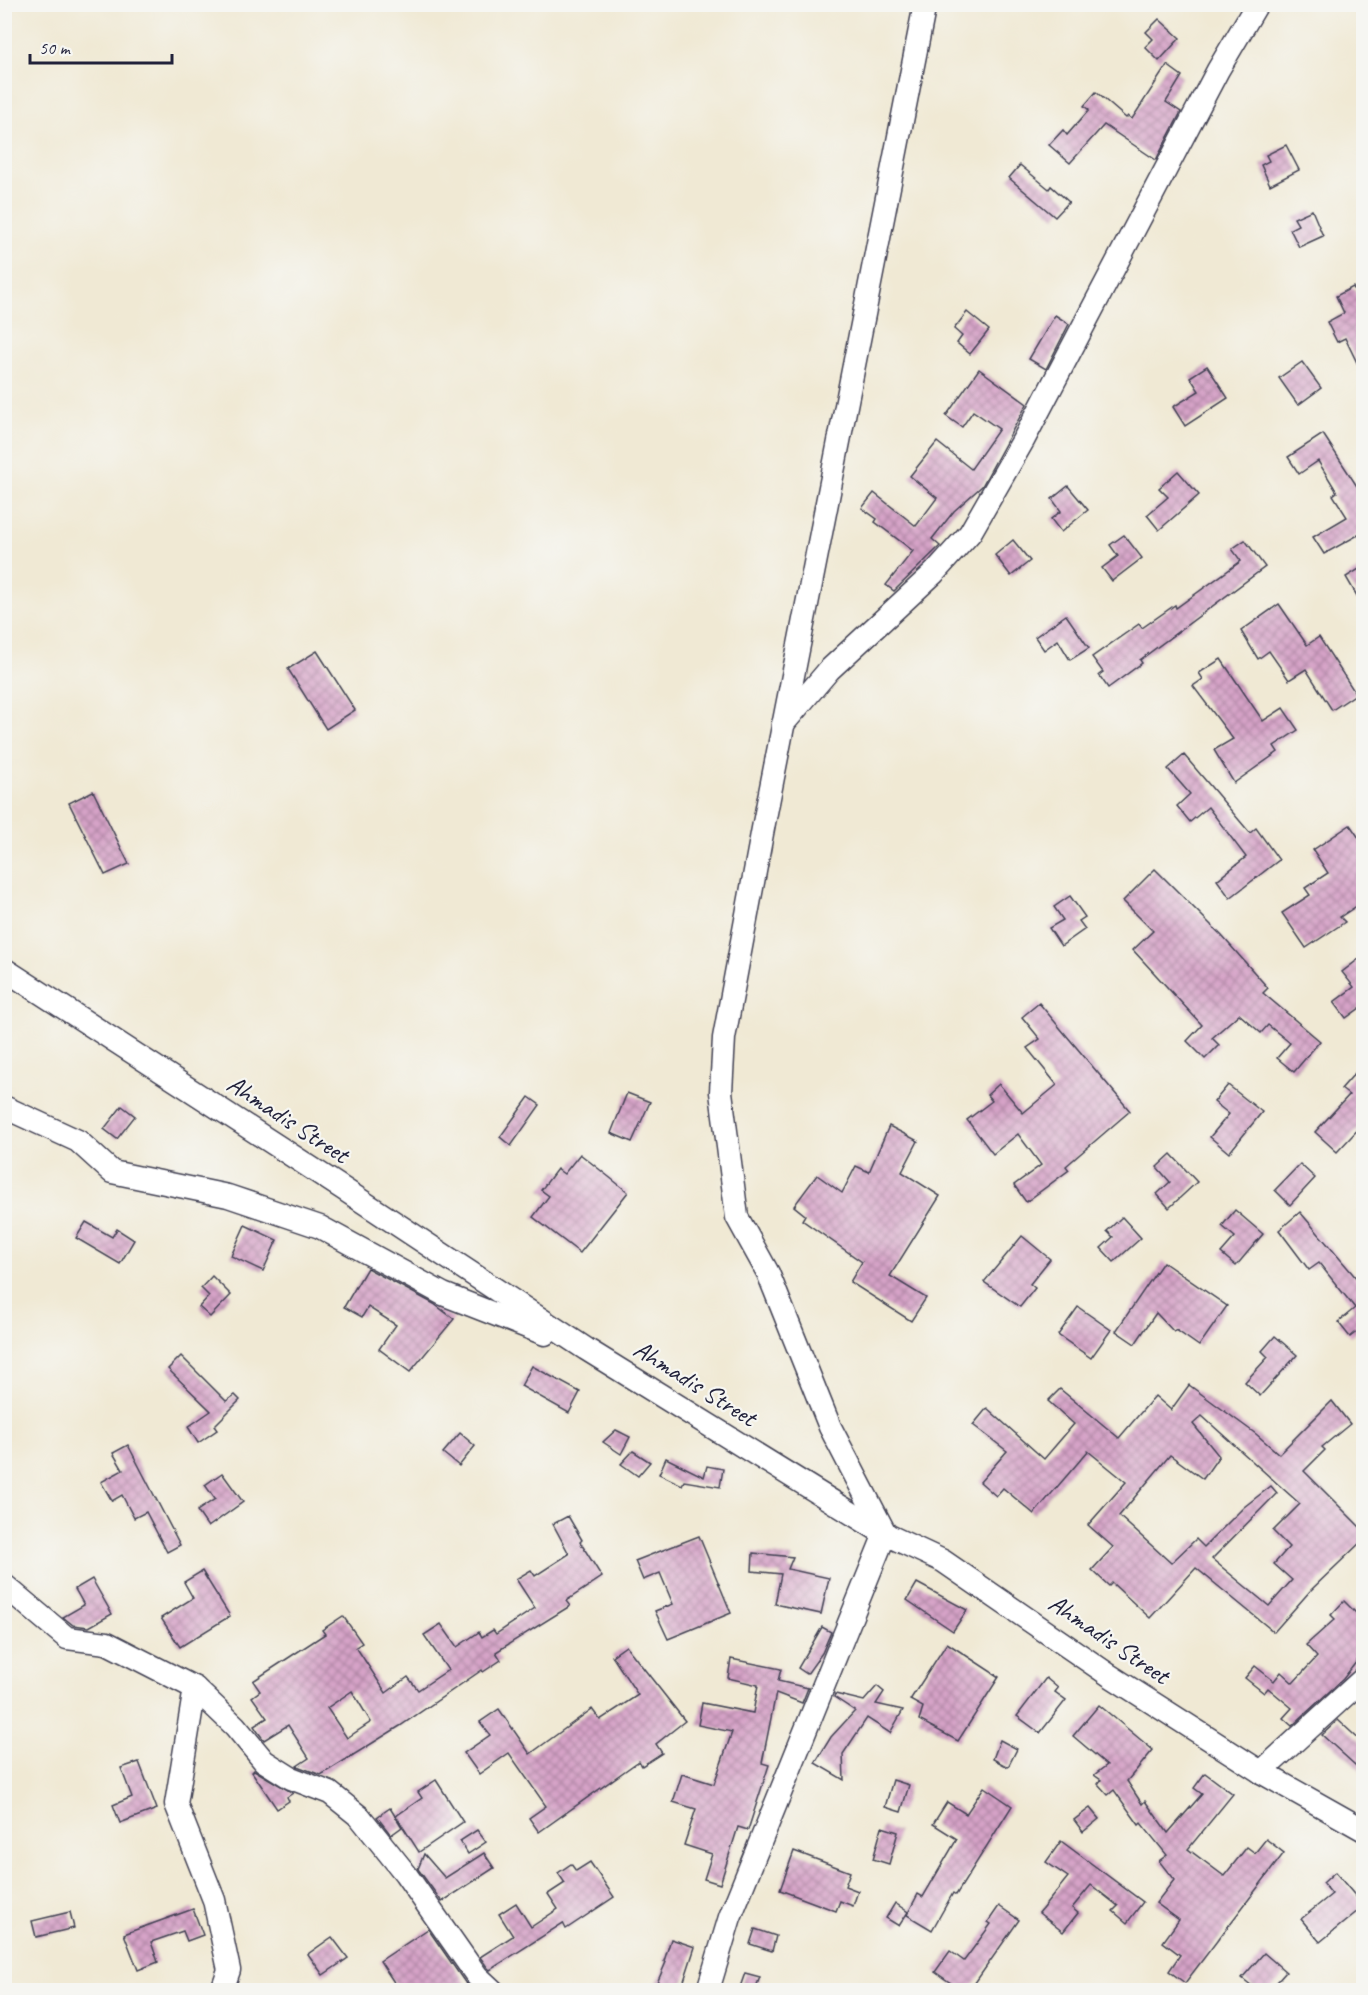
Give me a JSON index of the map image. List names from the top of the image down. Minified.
{"streets":{"street":["Ahmadis Street"]},"scale_bar":"50 m"}
